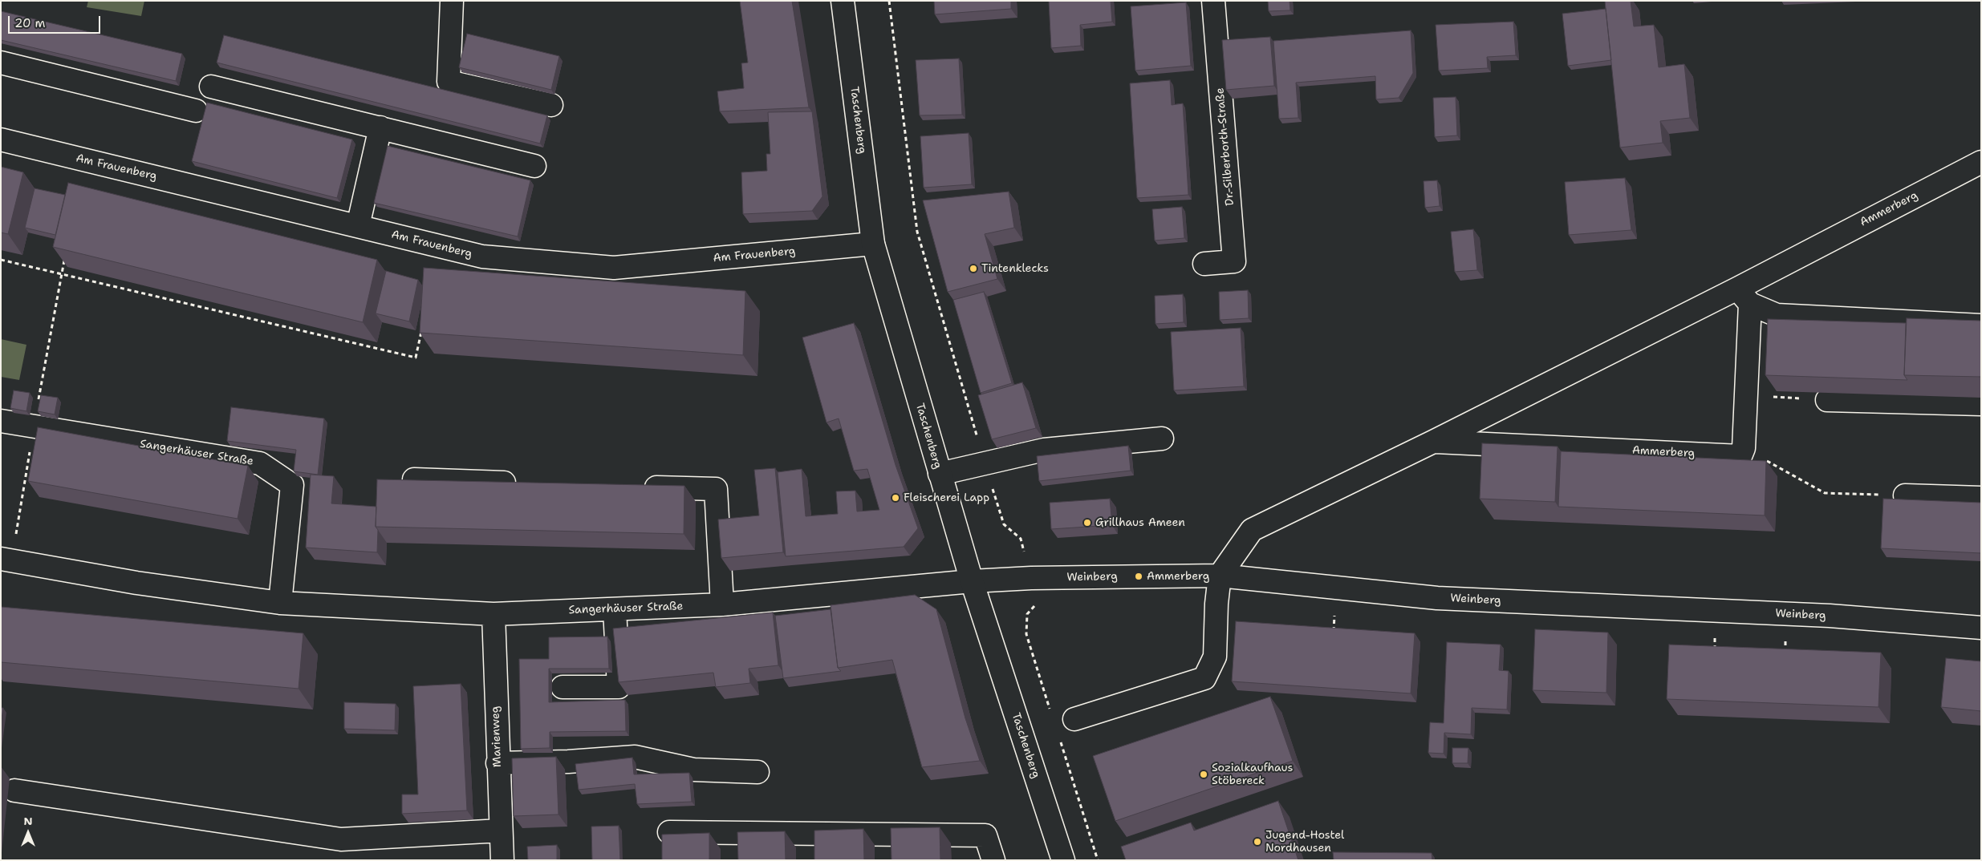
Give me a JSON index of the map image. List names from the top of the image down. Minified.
{"streets":{"street":["Taschenberg","Dr.-Silberborth-Straße","Am Frauenberg","Ammerberg","Sangerhäuser Straße","Weinberg","Marienweg"]},"crossings":[["Taschenberg","Am Frauenberg"],["Taschenberg","Sangerhäuser Straße"],["Taschenberg","Weinberg"],["Ammerberg","Weinberg"],["Sangerhäuser Straße","Weinberg"],["Sangerhäuser Straße","Marienweg"]],"places":["Tintenklecks","Fleischerei Lapp","Grillhaus Ameen","Ammerberg","Sozialkaufhaus Stöbereck","Jugend-Hostel Nordhausen"],"scale_bar":"20 m","north":"top"}
